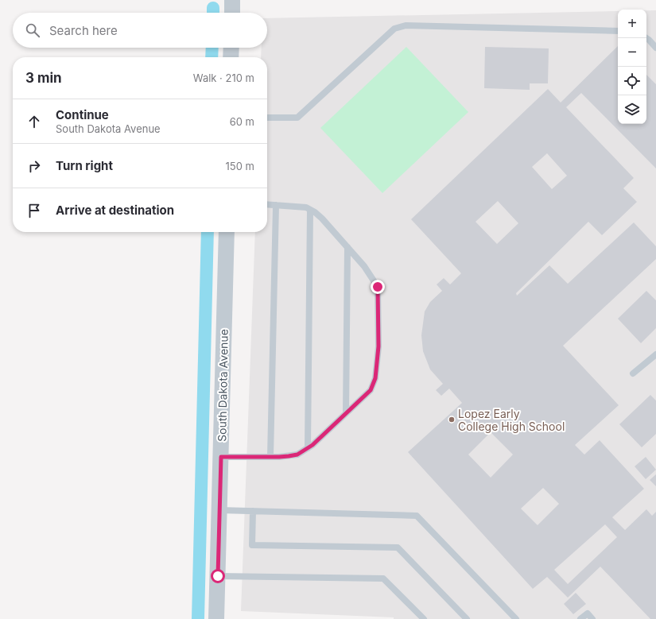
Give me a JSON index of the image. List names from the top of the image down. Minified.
{"streets":{"street":["South Dakota Avenue"]},"places":["Lopez Early College High School"],"page":{"map_buttons":["+","−"],"search":"Search here","heading":["3 min","Walk · 210 m"],"list":[["Continue","South Dakota Avenue","60 m"],["Turn right","150 m"],"Arrive at destination"]}}
